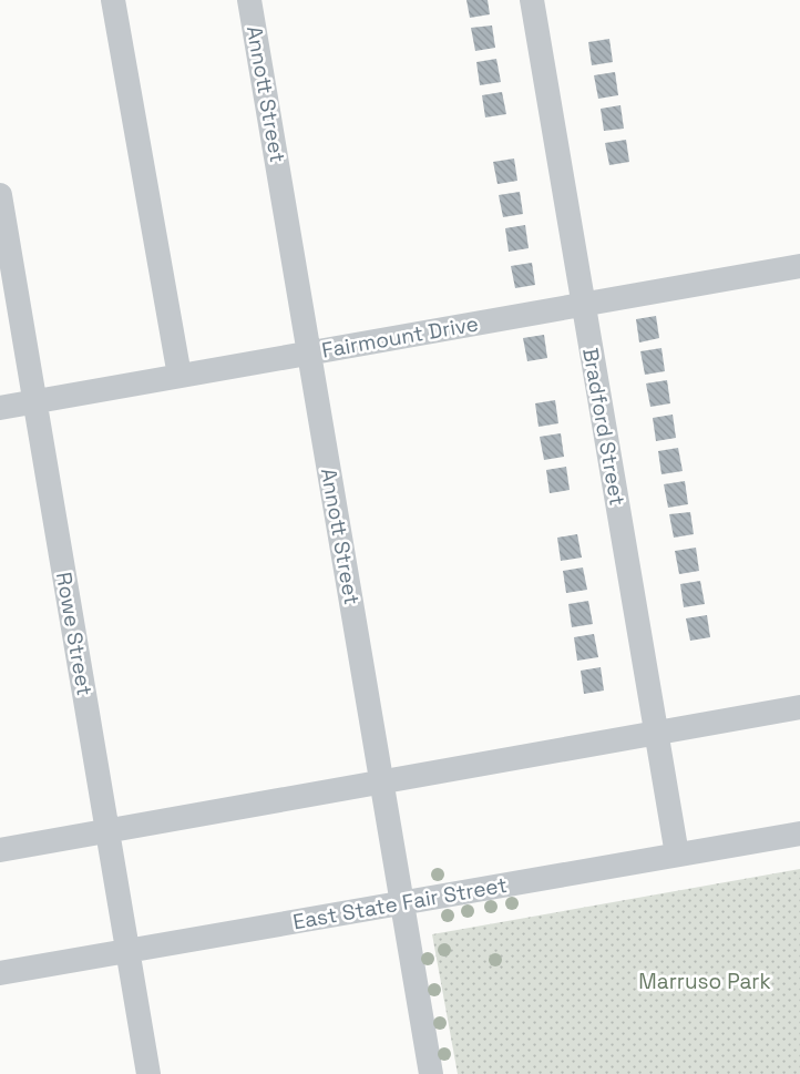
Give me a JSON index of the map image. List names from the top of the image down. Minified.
{"streets":{"street":["Annott Street","Fairmount Drive","Bradford Street","Rowe Street","East State Fair Street"]},"crossings":[["Annott Street","Fairmount Drive"],["Annott Street","East State Fair Street"],["Fairmount Drive","Bradford Street"],["Fairmount Drive","Rowe Street"],["Bradford Street","East State Fair Street"],["Rowe Street","East State Fair Street"]],"parks":["Marruso Park"]}
